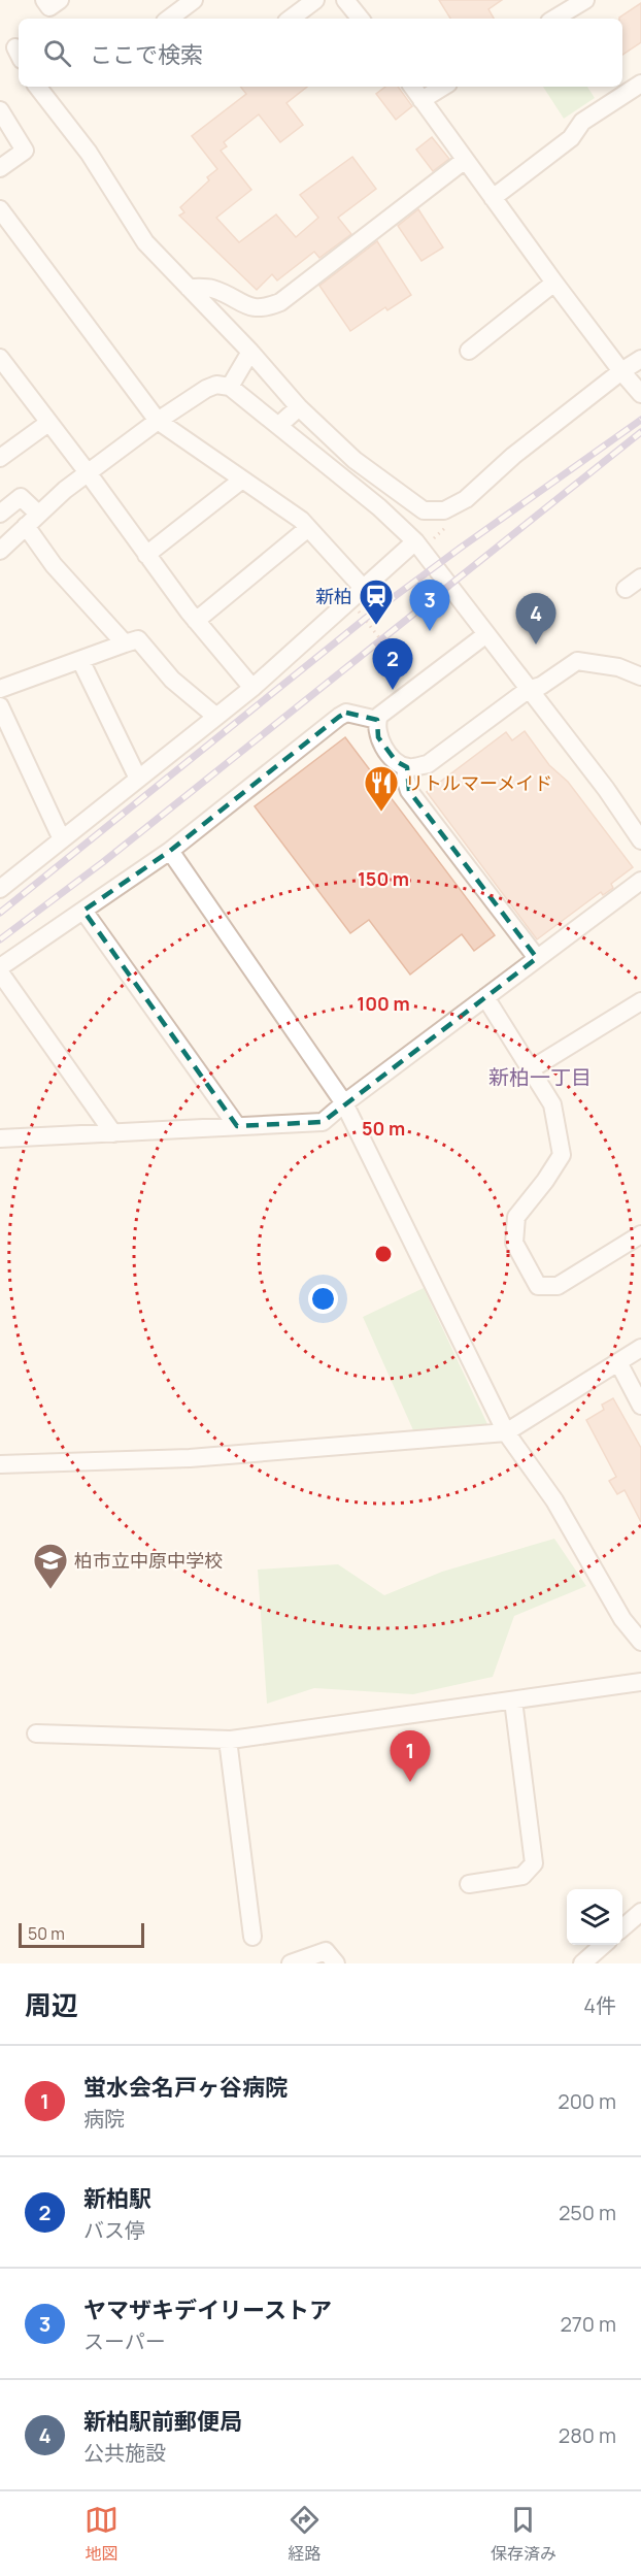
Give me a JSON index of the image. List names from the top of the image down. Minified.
{"districts":["新柏一丁目"],"places":{"station":["新柏"],"restaurant":["リトルマーメイド"],"school or university":["柏市立中原中学校"]},"scale_bar":"50 m","page":{"search":"ここで検索","pins":["3","4","2","1"],"scale":"50 m","heading":["周辺","4件"],"list":[{"mark":"1","name":"蛍水会名戸ヶ谷病院","note":"病院","value":"200 m"},{"mark":"2","name":"新柏駅","note":"バス停","value":"250 m"},{"mark":"3","name":"ヤマザキデイリーストア","note":"スーパー","value":"270 m"},{"mark":"4","name":"新柏駅前郵便局","note":"公共施設","value":"280 m"}],"nav":["地図","経路","保存済み"]},"rings":["150 m","100 m","50 m"]}
